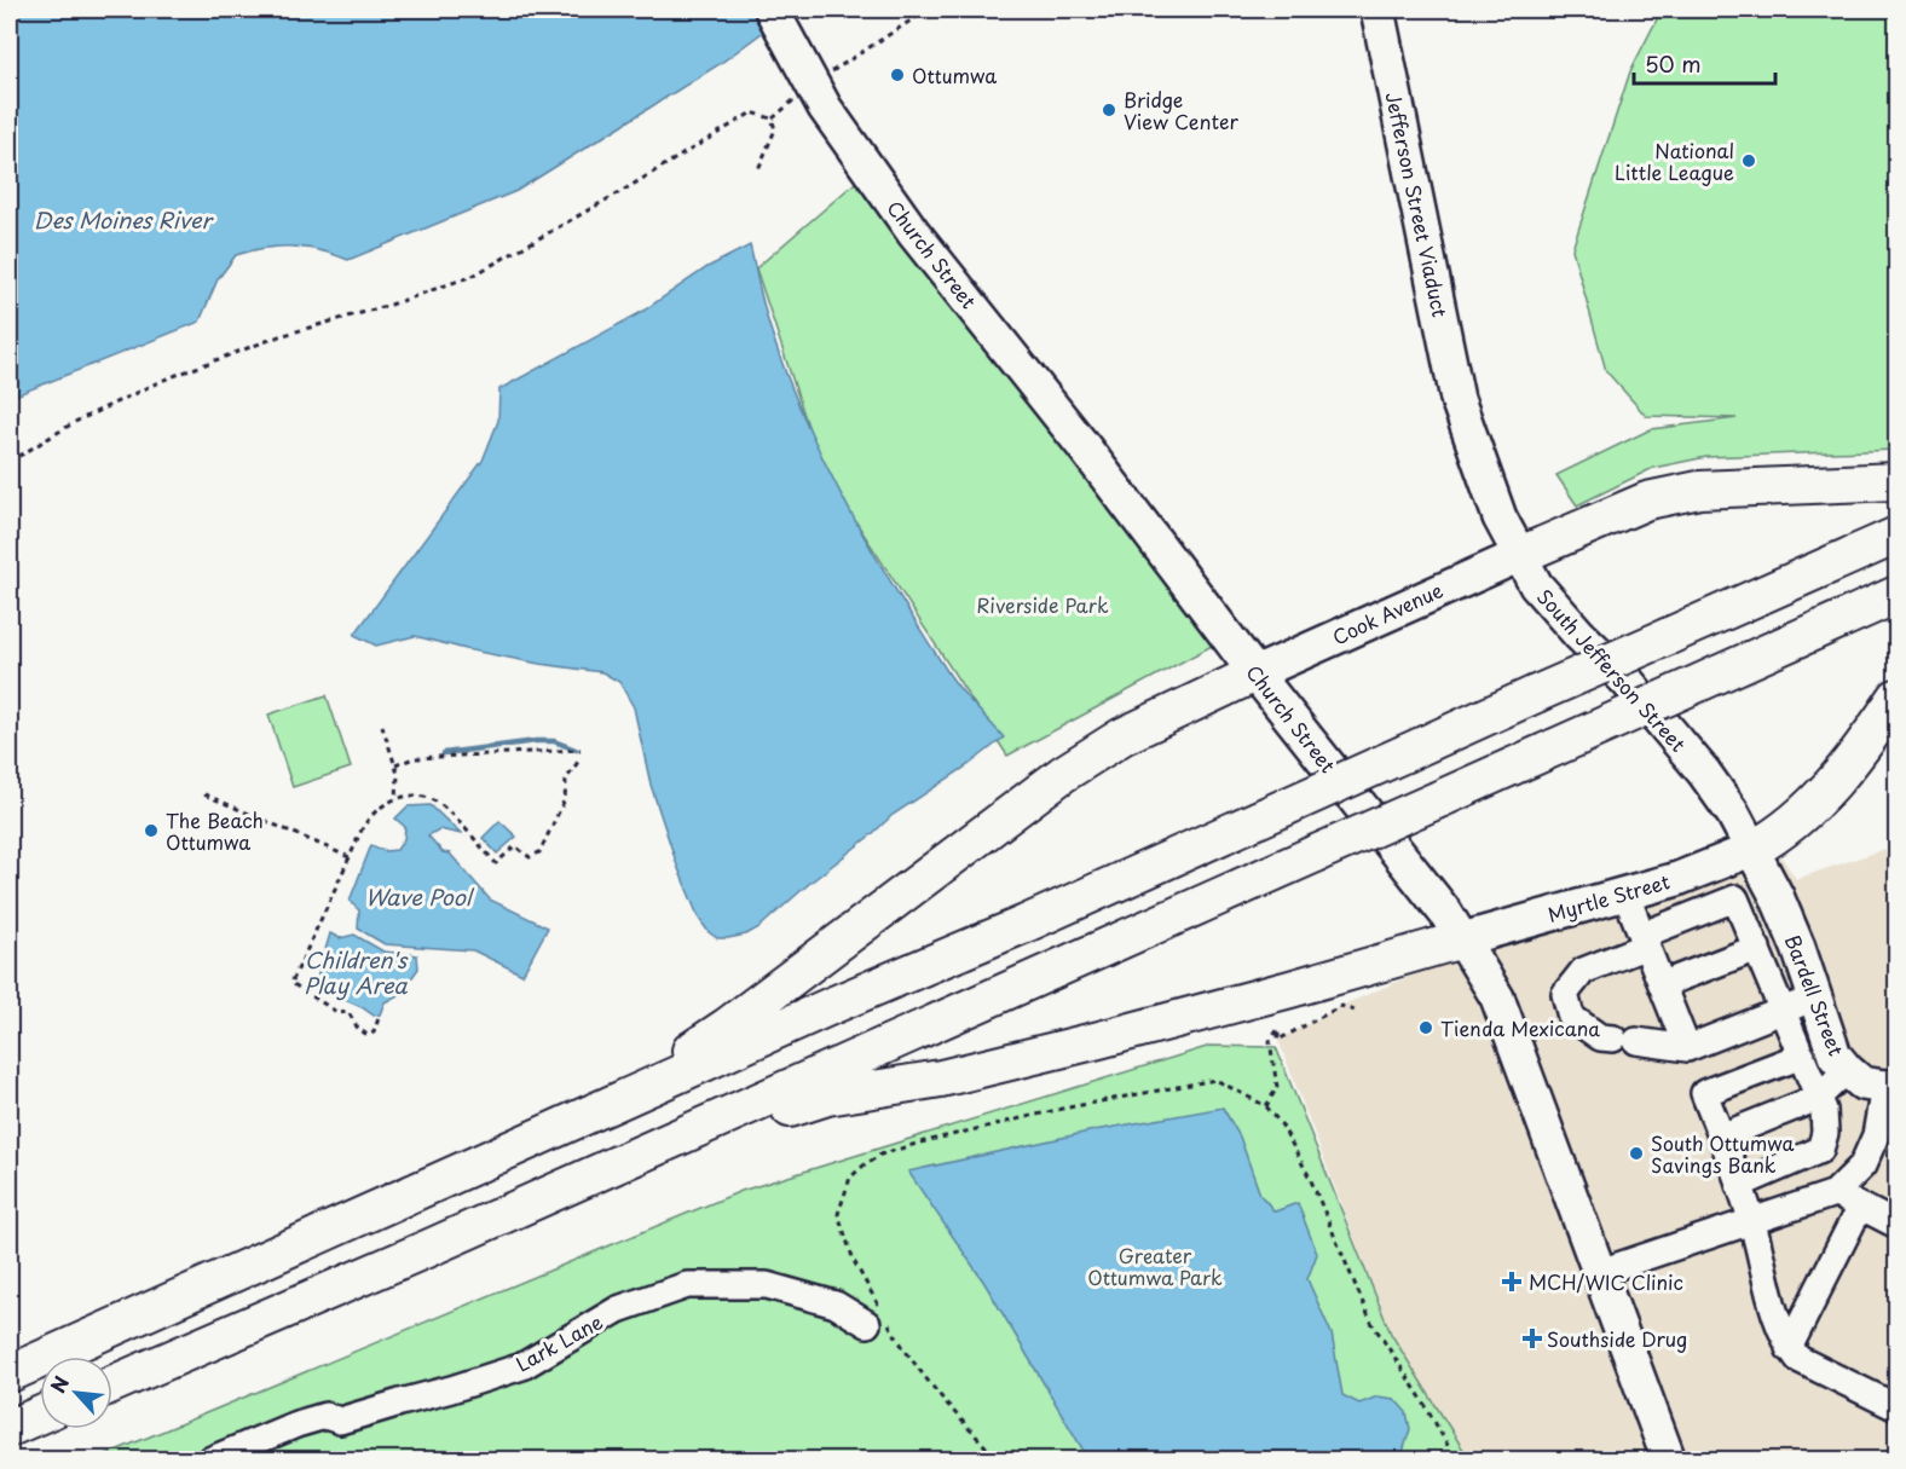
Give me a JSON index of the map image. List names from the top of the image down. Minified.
{"streets":{"main road":["Jefferson Street Viaduct","Church Street","Cook Avenue","South Jefferson Street","Myrtle Street","Bardell Street"],"street":["Lark Lane"]},"crossings":[["Jefferson Street Viaduct","South Jefferson Street"],["Church Street","Cook Avenue"],["Church Street","Myrtle Street"],["Cook Avenue","South Jefferson Street"],["South Jefferson Street","Myrtle Street"],["South Jefferson Street","Bardell Street"],["Myrtle Street","Bardell Street"]],"water":["Des Moines River","Wave Pool","Children's Play Area"],"parks":["Riverside Park","Greater Ottumwa Park"],"places":{"other":["Ottumwa","Bridge View Center","National Little League","The Beach Ottumwa","Tienda Mexicana","South Ottumwa Savings Bank"],"health":["MCH/WIC Clinic","Southside Drug"]},"scale_bar":"50 m","north":"top left"}
